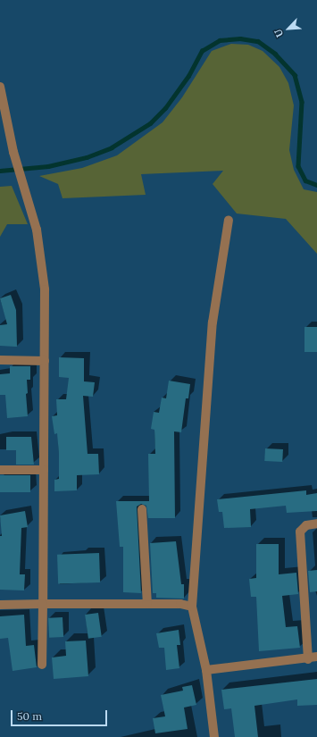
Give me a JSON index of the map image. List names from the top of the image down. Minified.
{"scale_bar":"50 m","north":"bottom left"}
